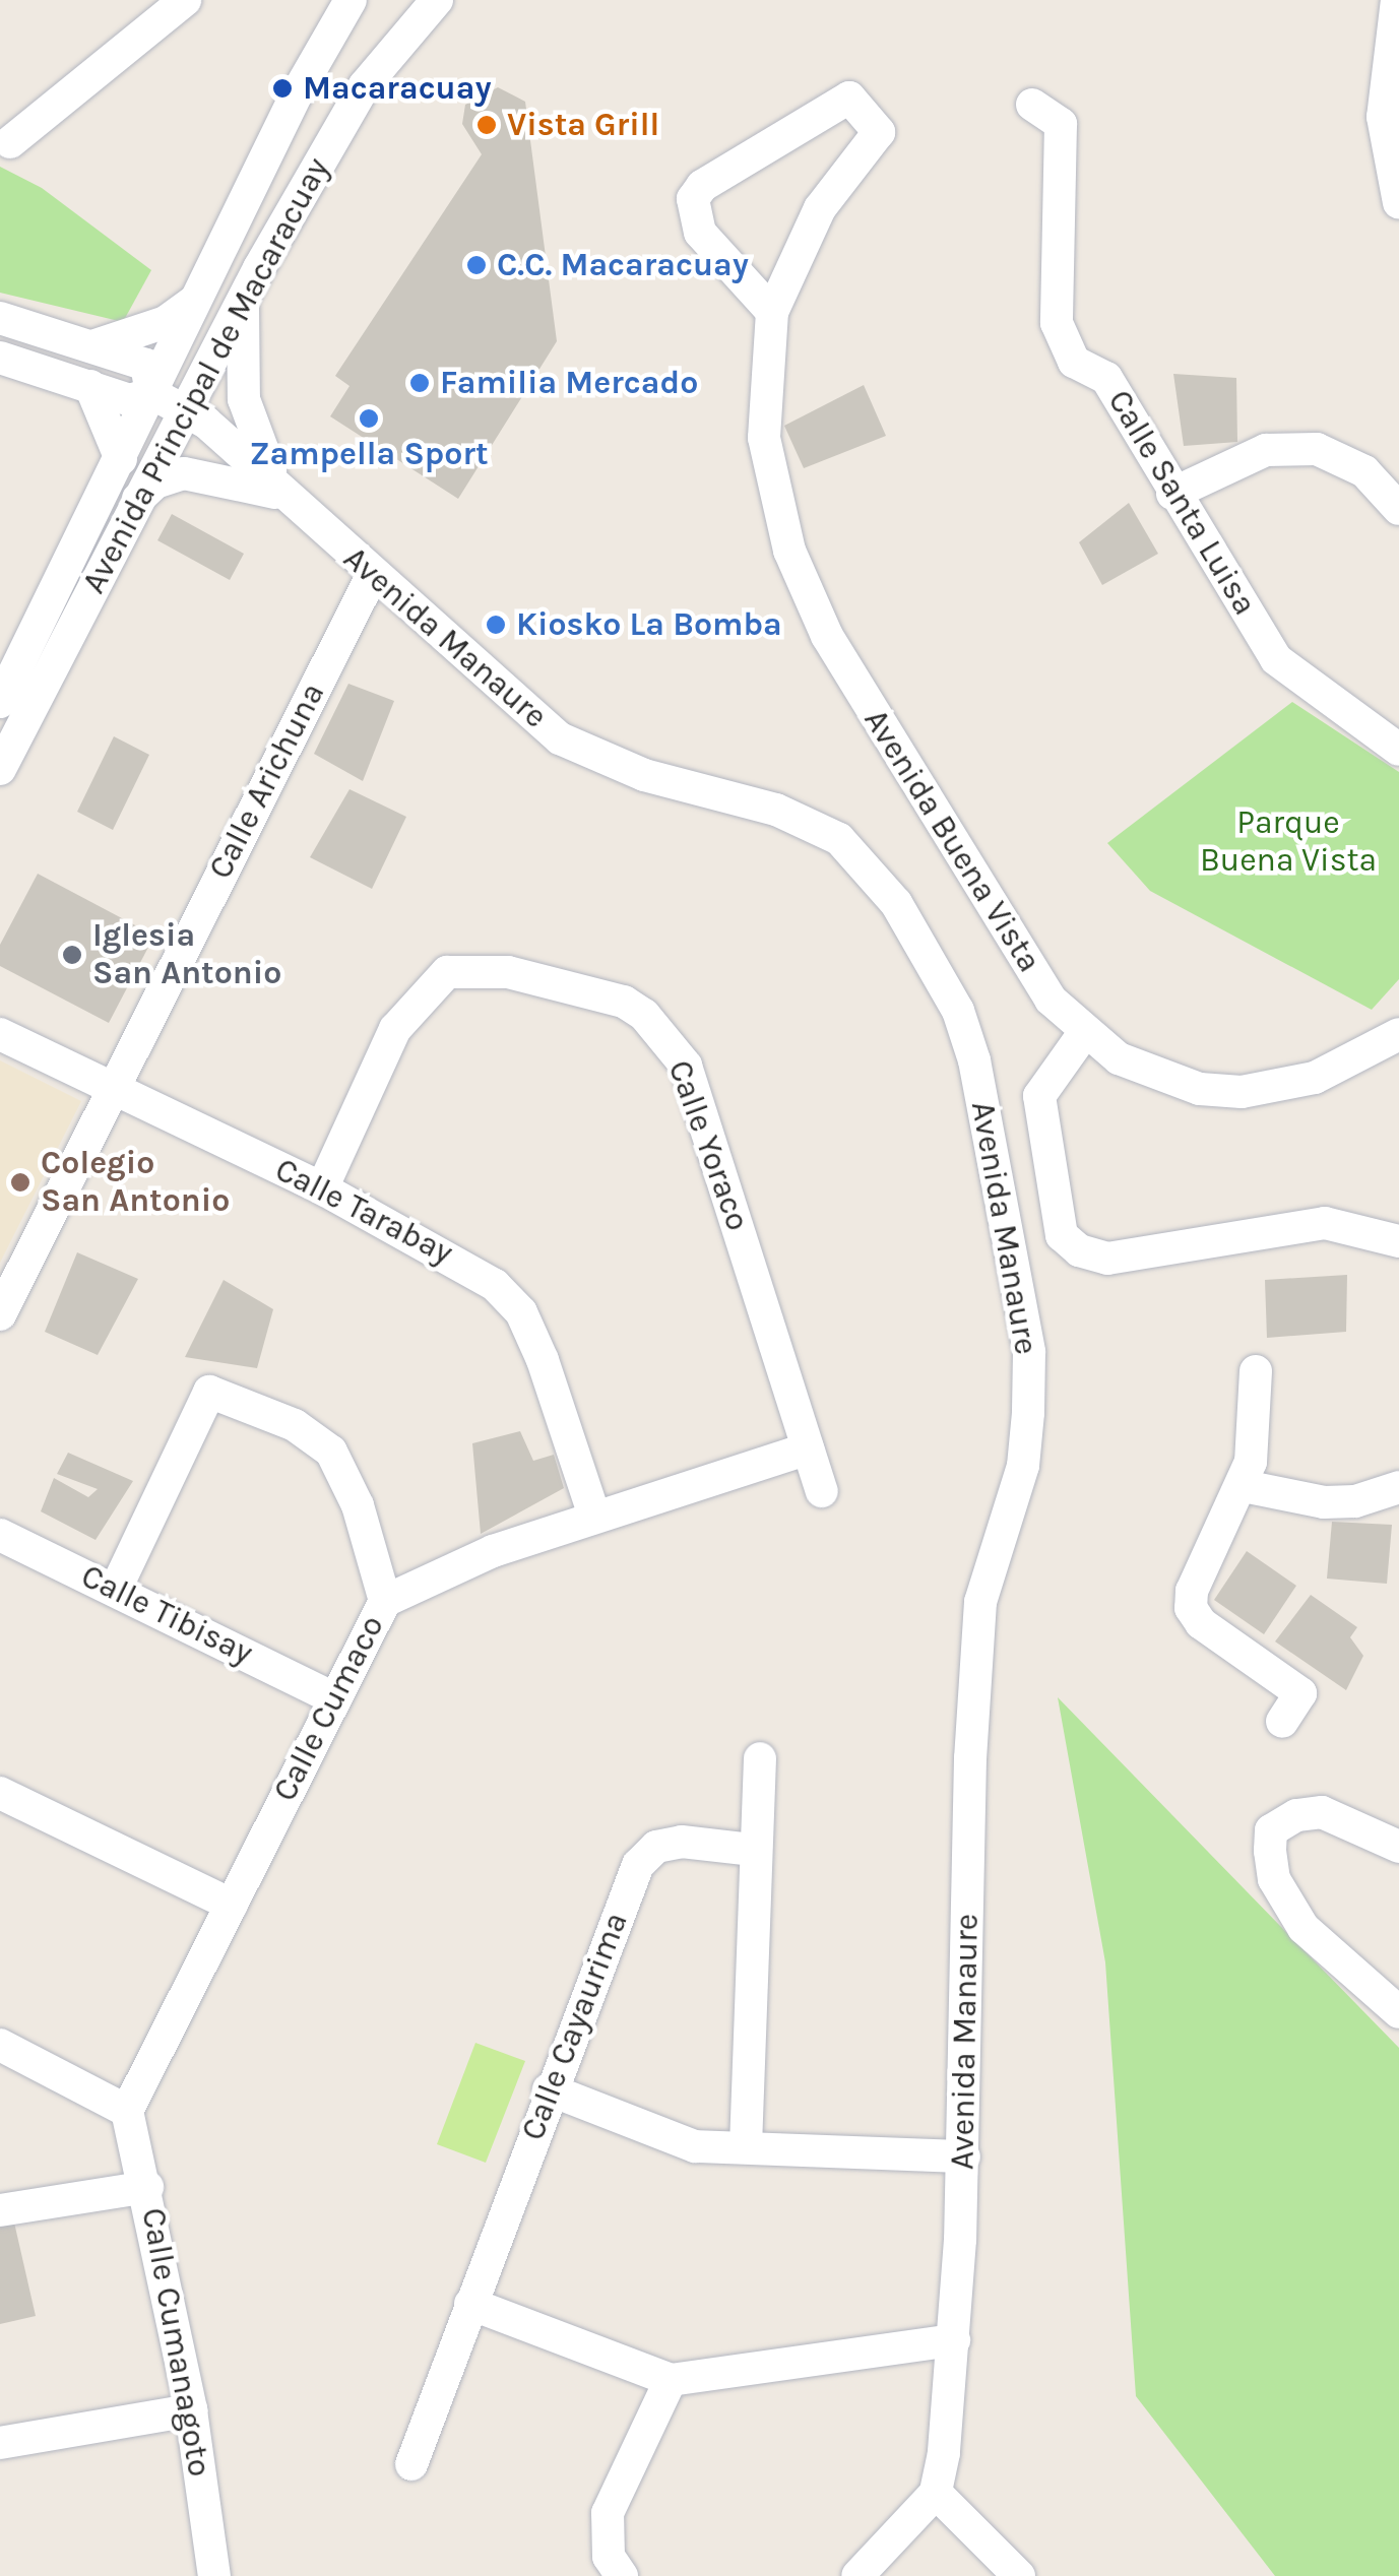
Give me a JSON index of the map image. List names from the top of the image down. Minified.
{"streets":{"street":["Avenida Principal de Macaracuay","Calle Santa Luisa","Avenida Manaure","Calle Arichuna","Avenida Buena Vista","Calle Yoraco","Calle Tarabay","Calle Tibisay","Calle Cumaco","Calle Cayaurima","Calle Cumanagoto"]},"crossings":[["Avenida Principal de Macaracuay","Avenida Manaure"],["Avenida Manaure","Calle Arichuna"],["Calle Arichuna","Calle Tarabay"],["Calle Yoraco","Calle Tarabay"],["Calle Yoraco","Calle Cumaco"],["Calle Tarabay","Calle Cumaco"],["Calle Tibisay","Calle Cumaco"],["Calle Cumaco","Calle Cumanagoto"]],"parks":["Parque Buena Vista"],"places":["Macaracuay","Vista Grill","C.C. Macaracuay","Familia Mercado","Zampella Sport","Kiosko La Bomba","Iglesia San Antonio","Colegio San Antonio"]}
